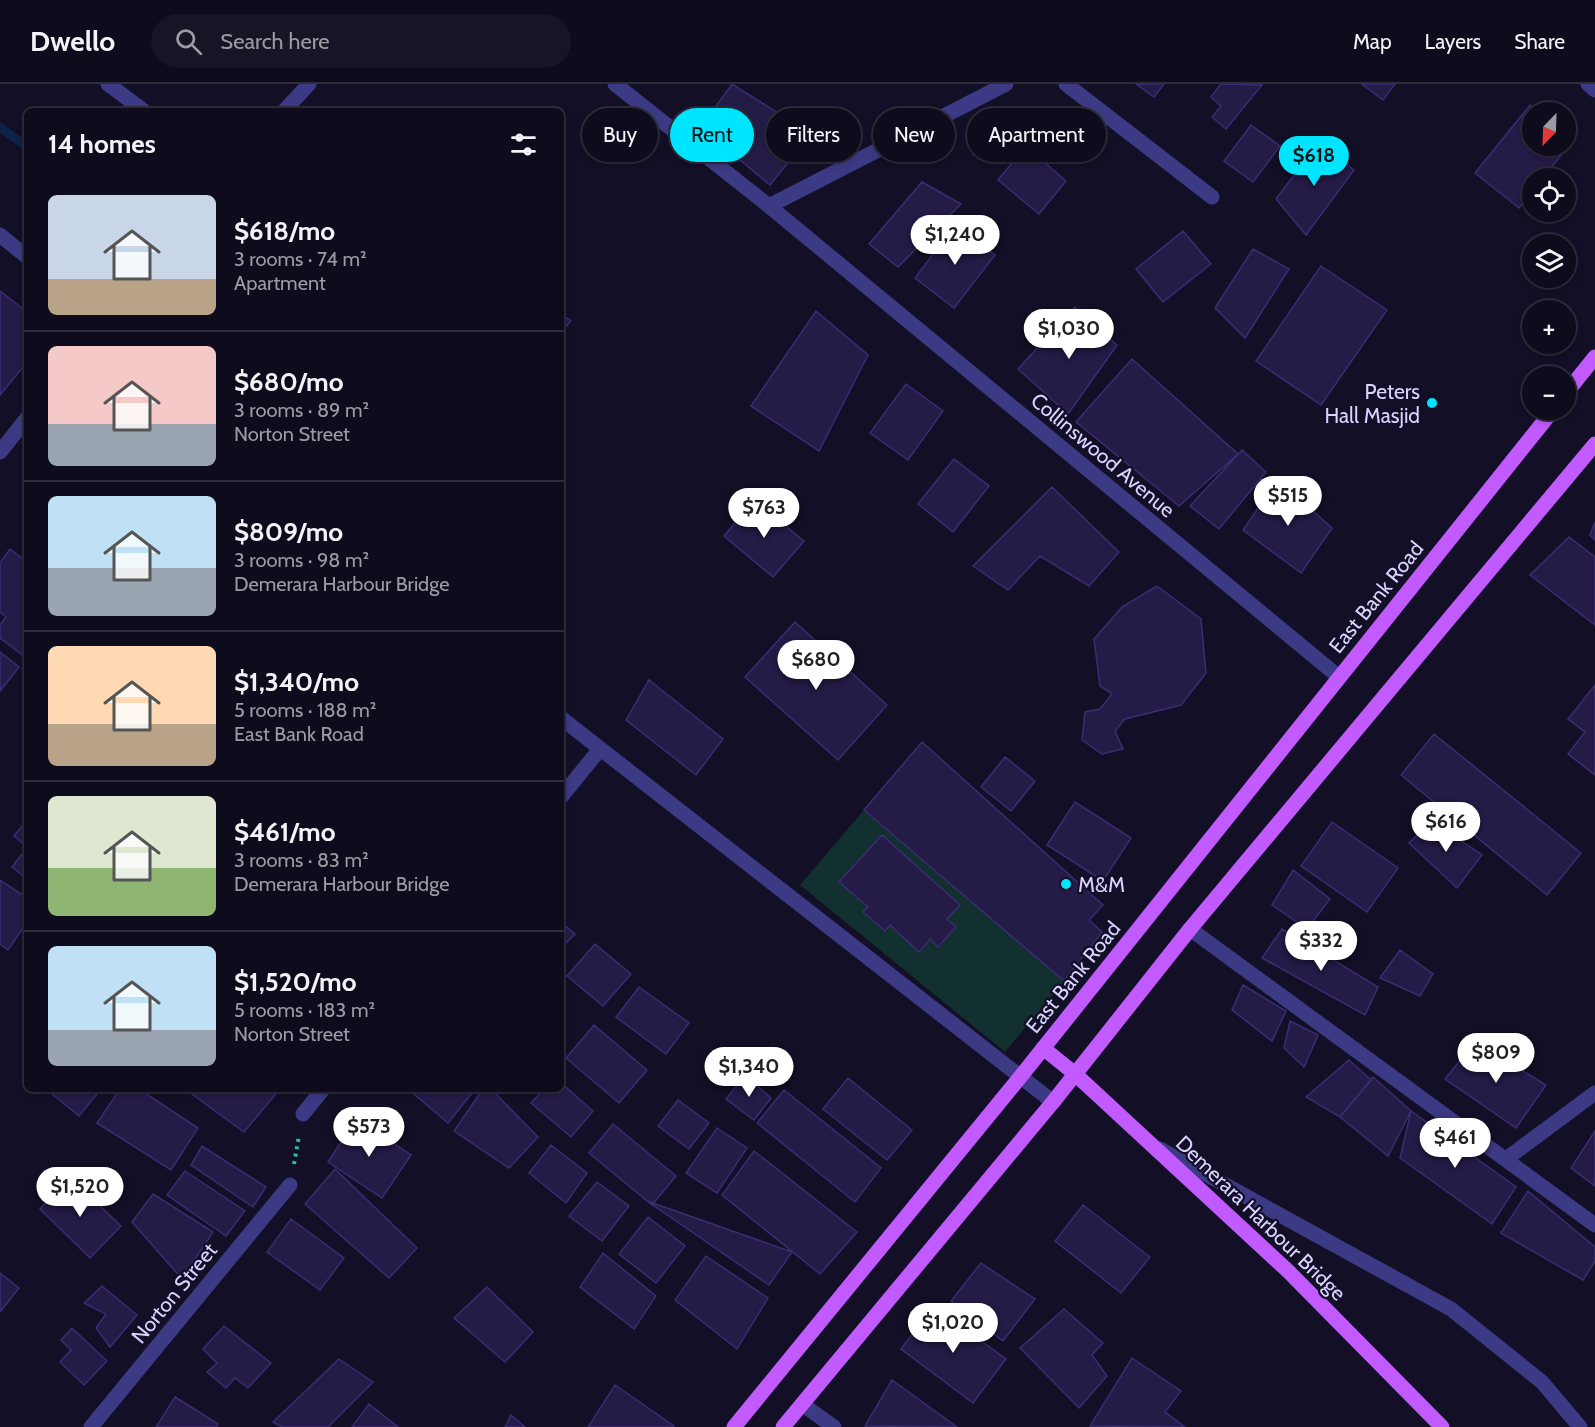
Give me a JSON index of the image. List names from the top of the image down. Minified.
{"streets":{"main road":["East Bank Road","Demerara Harbour Bridge"],"street":["Collinswood Avenue","Norton Street"]},"crossings":[["Collinswood Avenue","East Bank Road"],["East Bank Road","Demerara Harbour Bridge"]],"places":["Peters Hall Masjid","M&M"],"north":"bottom left","page":{"header":"Dwello","search":"Search here","nav":["Map","Layers","Share"],"map_buttons":["+","−"],"chip":["Buy","Rent","Filters","New","Apartment"],"heading":"14 homes","price":["$618","$1,240","$1,030","$515","$763","$680","$616","$332","$809","$1,340","$573","$461","$1,520","$1,020"],"list":[{"name":"$618/mo","note":"3 rooms · 74 m² · Apartment"},{"name":"$680/mo","note":"3 rooms · 89 m² · Norton Street"},{"name":"$809/mo","note":"3 rooms · 98 m² · Demerara Harbour Bridge"},{"name":"$1,340/mo","note":"5 rooms · 188 m² · East Bank Road"},{"name":"$461/mo","note":"3 rooms · 83 m² · Demerara Harbour Bridge"},{"name":"$1,520/mo","note":"5 rooms · 183 m² · Norton Street"}]}}
